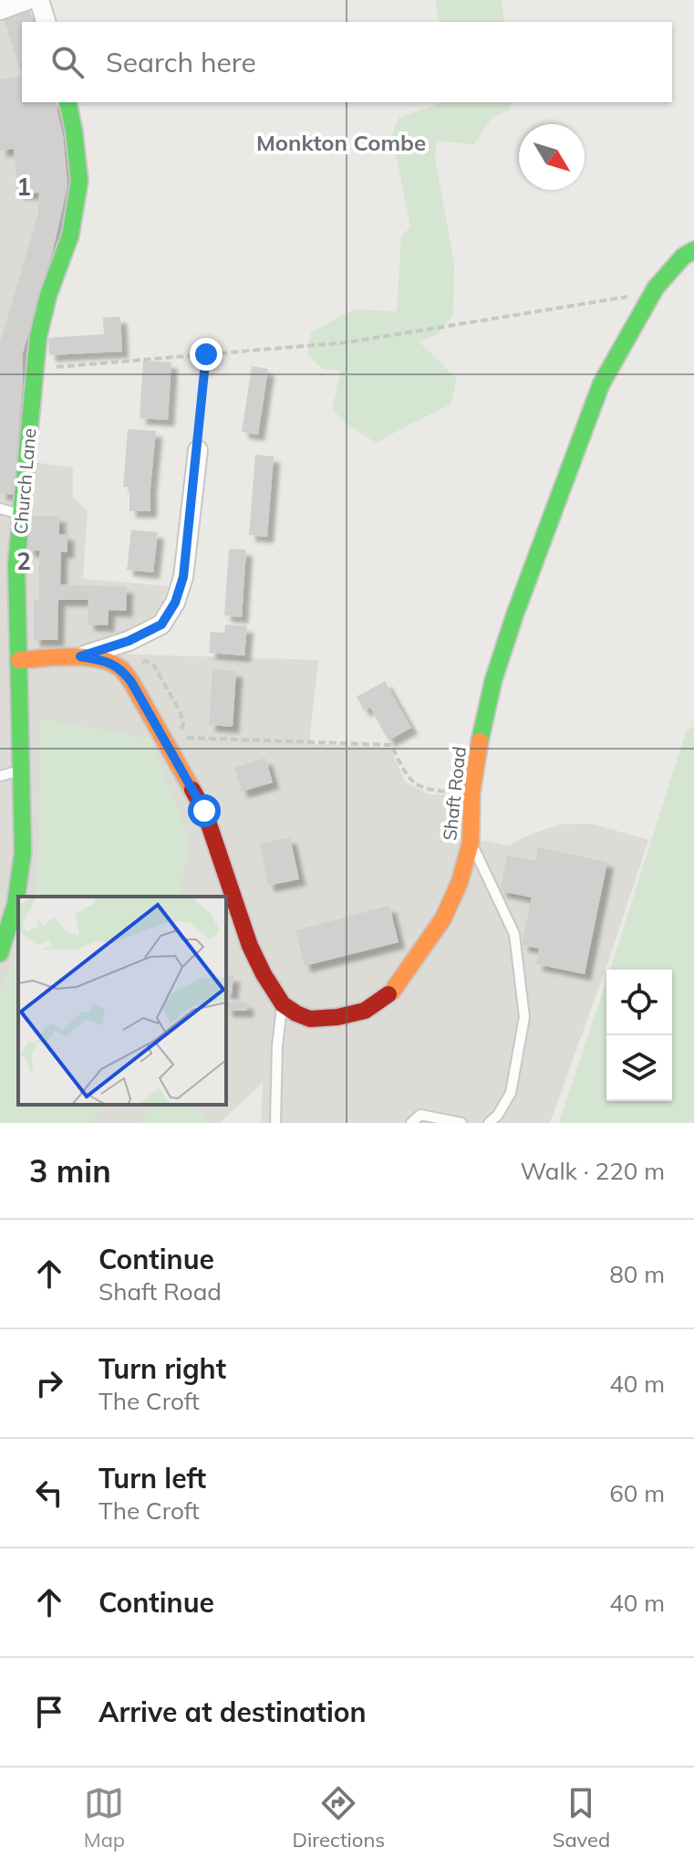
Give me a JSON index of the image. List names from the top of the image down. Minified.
{"streets":{"street":["Church Lane","Shaft Road"]},"districts":["Monkton Combe"],"north":"bottom right","page":{"search":"Search here","heading":["3 min","Walk · 220 m"],"list":[["Continue","Shaft Road","80 m"],["Turn right","The Croft","40 m"],["Turn left","The Croft","60 m"],["Continue","40 m"],"Arrive at destination"],"nav":["Map","Directions","Saved"]},"grid":{"rows":["1","2"]}}
